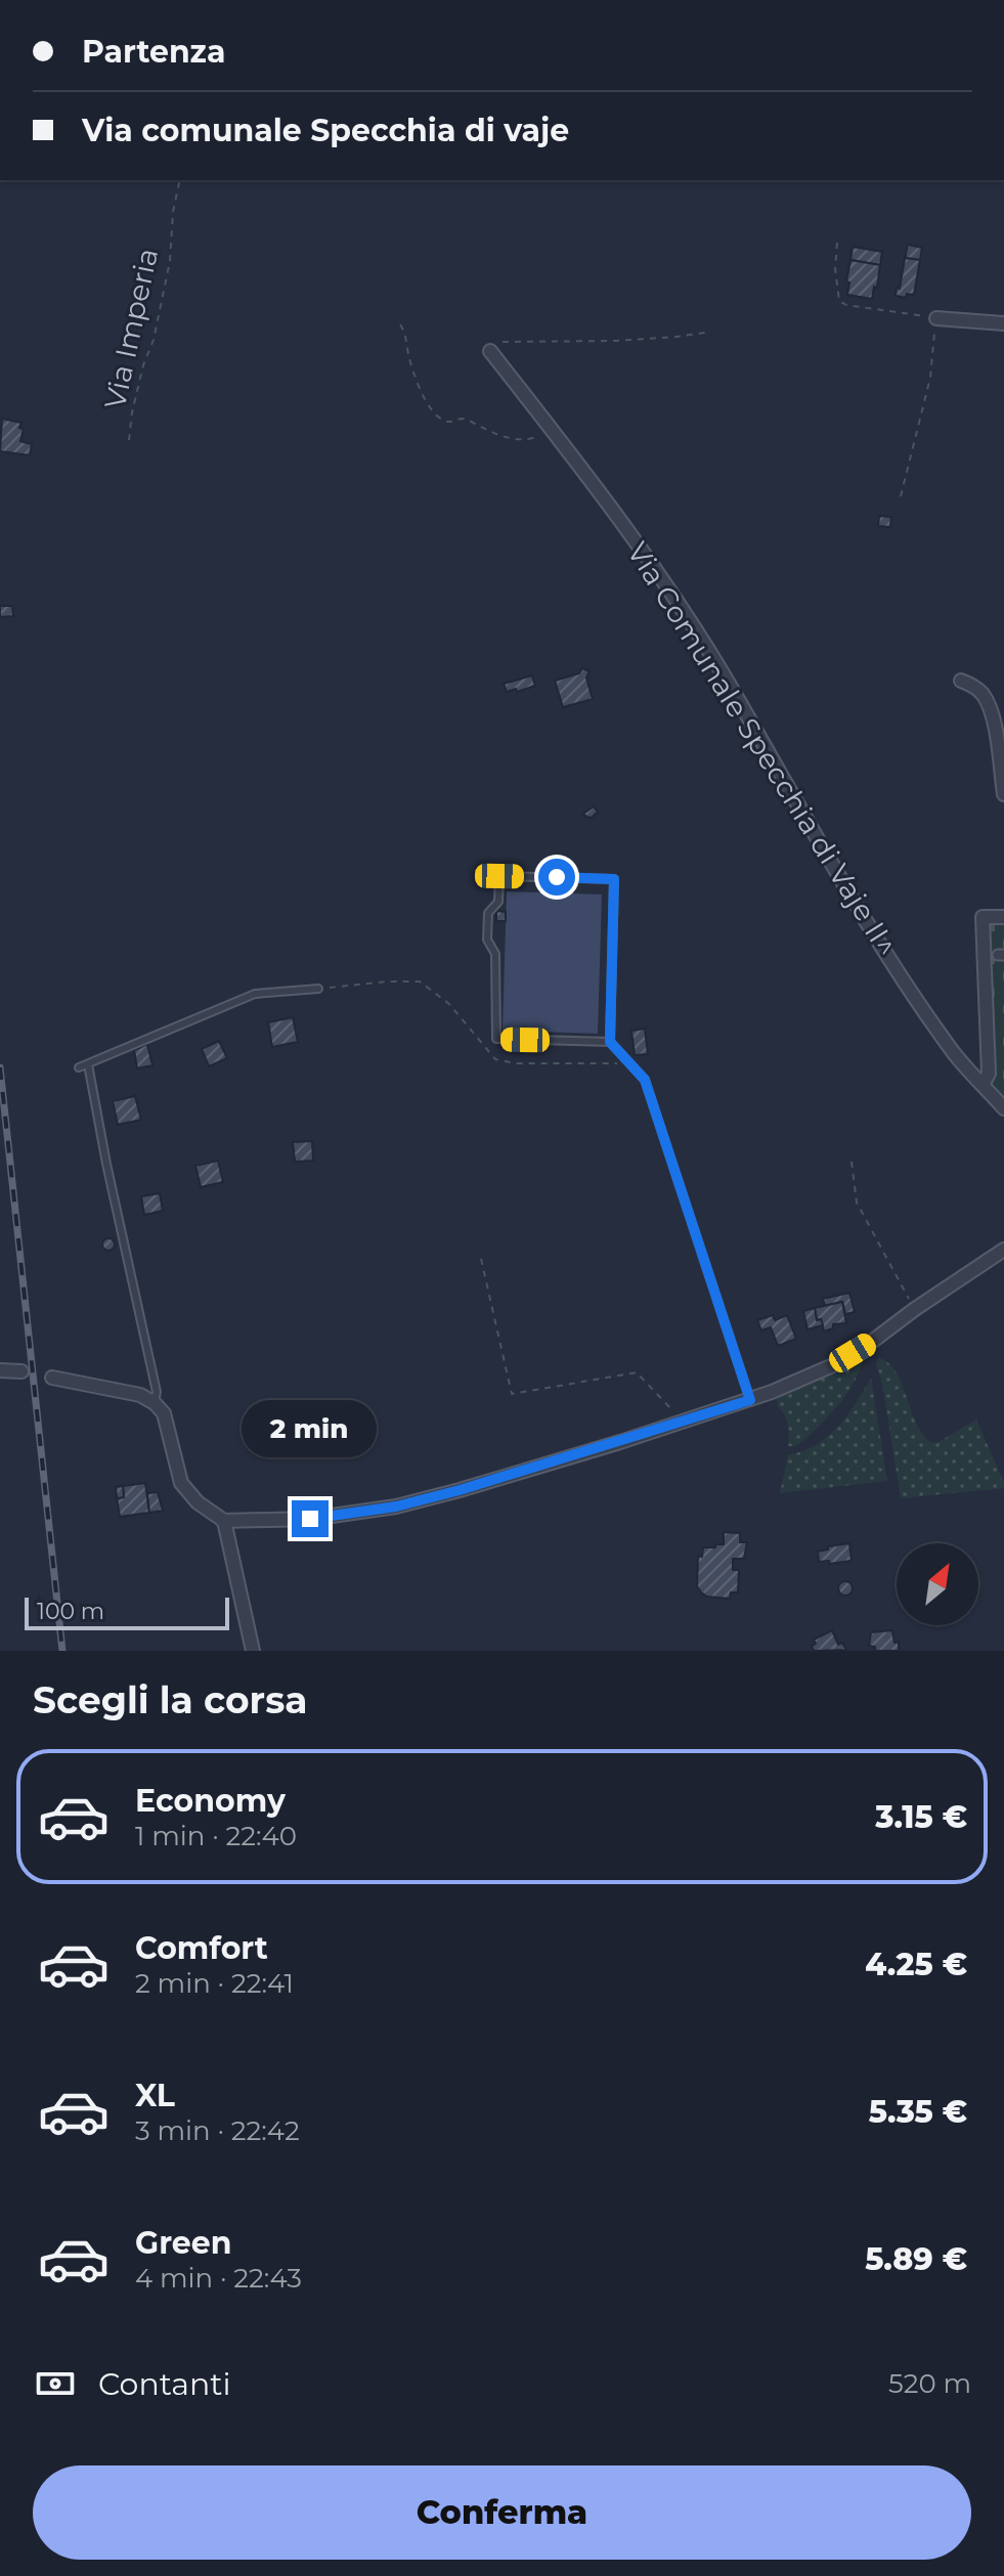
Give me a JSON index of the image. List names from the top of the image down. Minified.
{"streets":{"street":["Via Comunale Specchia di Vaje II^"],"path":["Via Imperia"]},"scale_bar":"100 m","north":"top right","page":{"banner":["Partenza","Via comunale Specchia di vaje"],"bubble":"2 min","scale":"100 m","heading":"Scegli la corsa","list":[{"name":"Economy","note":"1 min · 22:40","value":"3.15 €"},{"name":"Comfort","note":"2 min · 22:41","value":"4.25 €"},{"name":"XL","note":"3 min · 22:42","value":"5.35 €"},{"name":"Green","note":"4 min · 22:43","value":"5.89 €"}],"pay":["Contanti","520 m"],"buttons":"Conferma"}}
